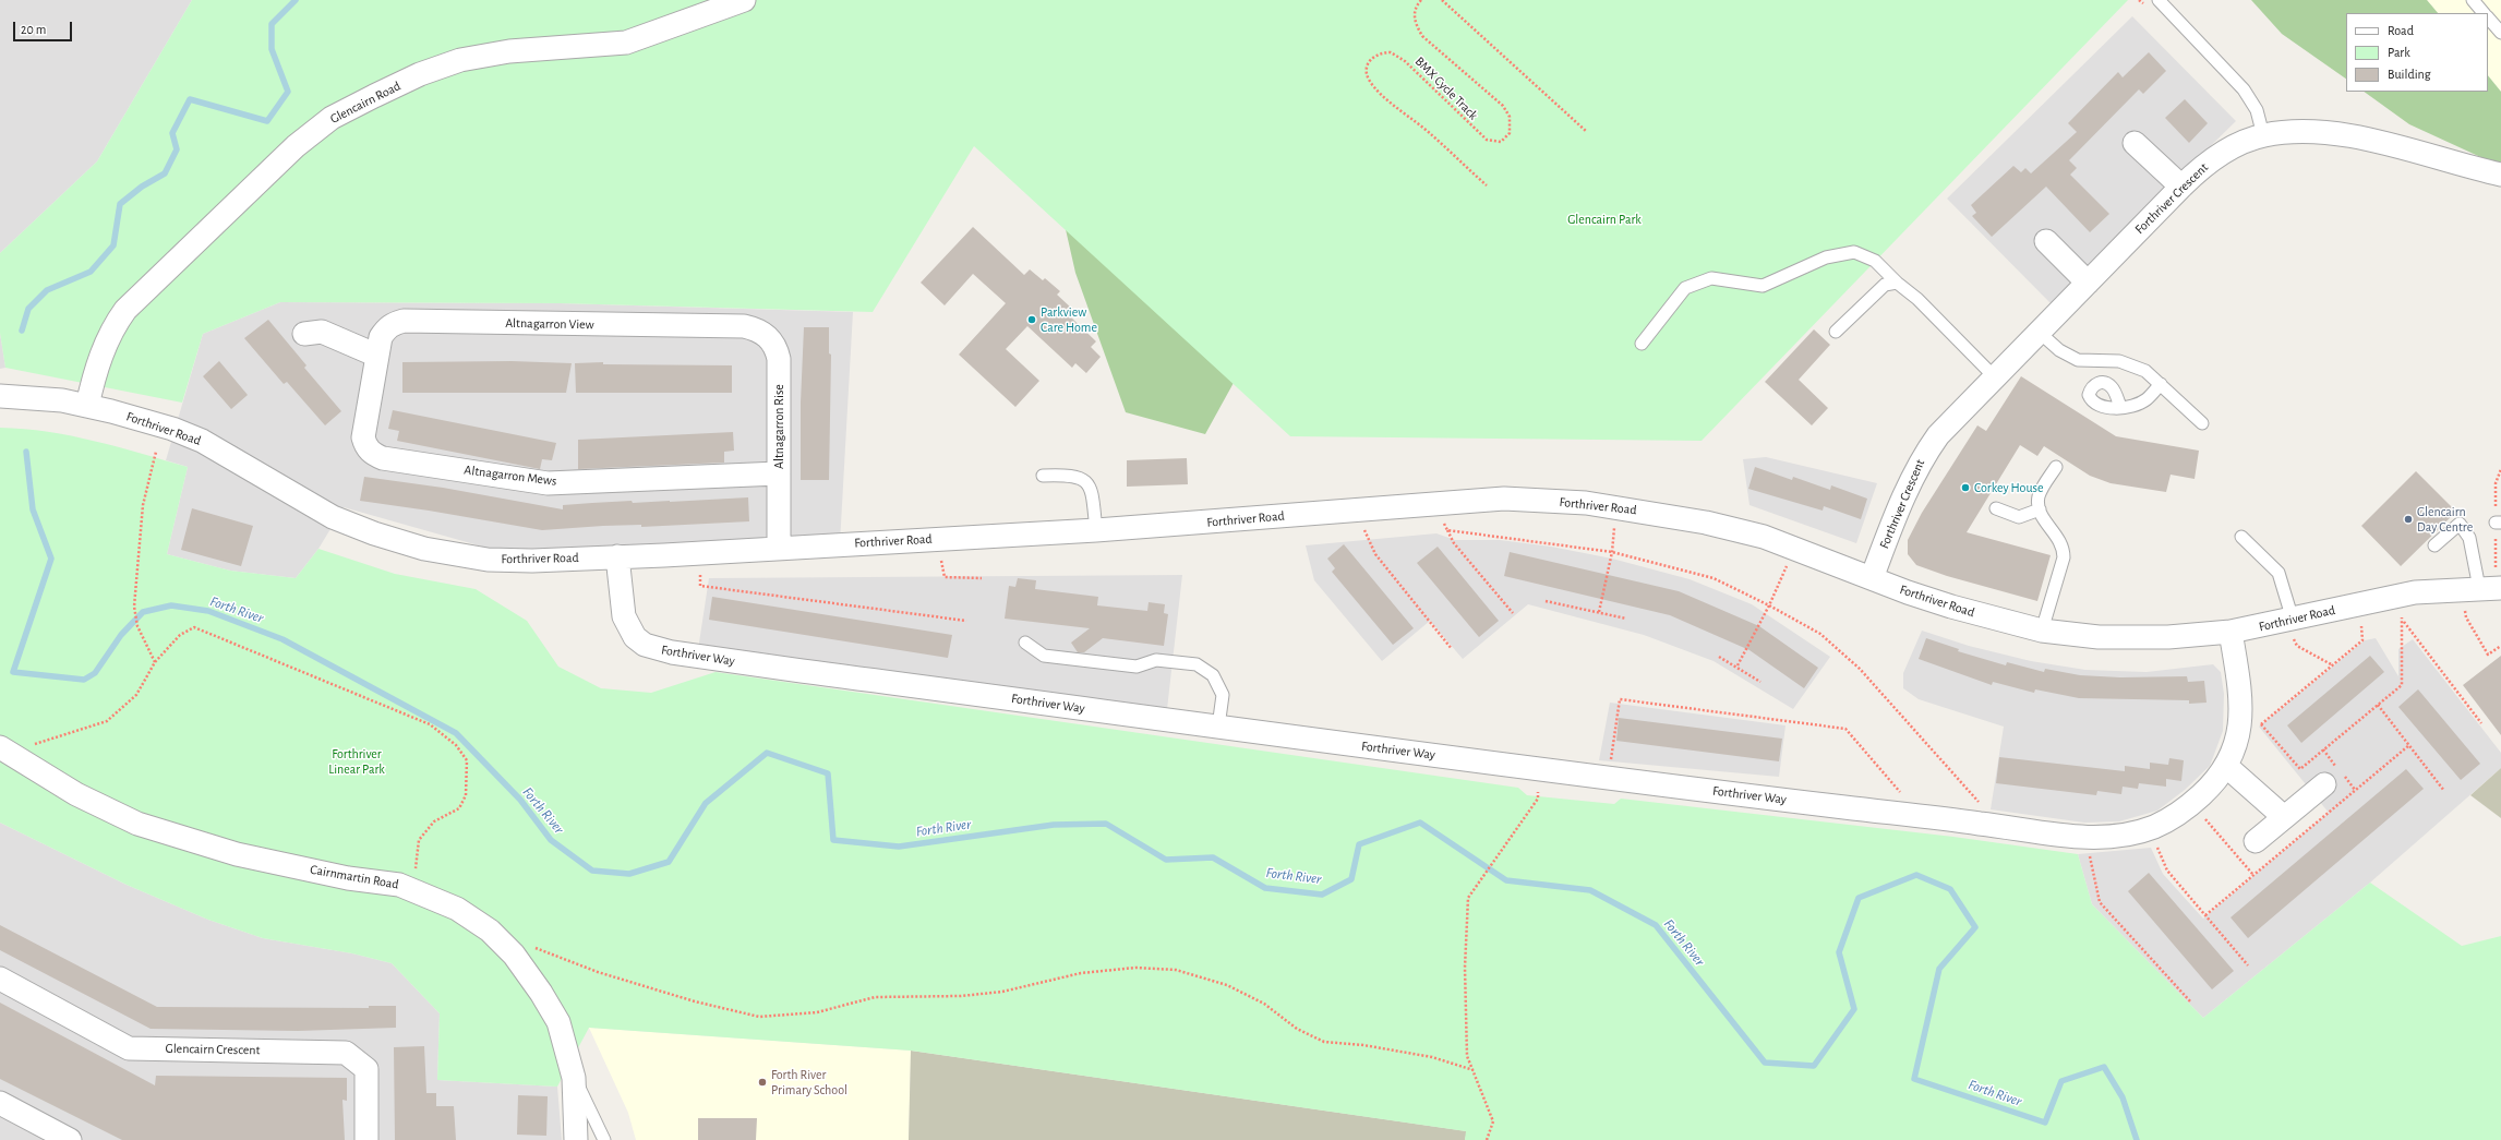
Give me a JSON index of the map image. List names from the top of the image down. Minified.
{"streets":{"street":["Glencairn Road","Forthriver Crescent","Altnagarron View","Altnagarron Rise","Forthriver Road","Altnagarron Mews","Forthriver Way","Cairnmartin Road","Glencairn Crescent"],"path":["BMX Cycle Track"]},"crossings":[["Glencairn Road","Forthriver Road"],["Forthriver Crescent","Forthriver Road"],["Altnagarron View","Altnagarron Rise"],["Altnagarron View","Altnagarron Mews"],["Altnagarron Rise","Forthriver Road"],["Altnagarron Rise","Altnagarron Mews"],["Forthriver Road","Forthriver Way"]],"water":["Forth River"],"parks":["Glencairn Park","Forthriver Linear Park"],"places":["Parkview Care Home","Corkey House","Glencairn Day Centre","Forth River Primary School"],"legend":["Road","Park","Building"],"scale_bar":"20 m"}
